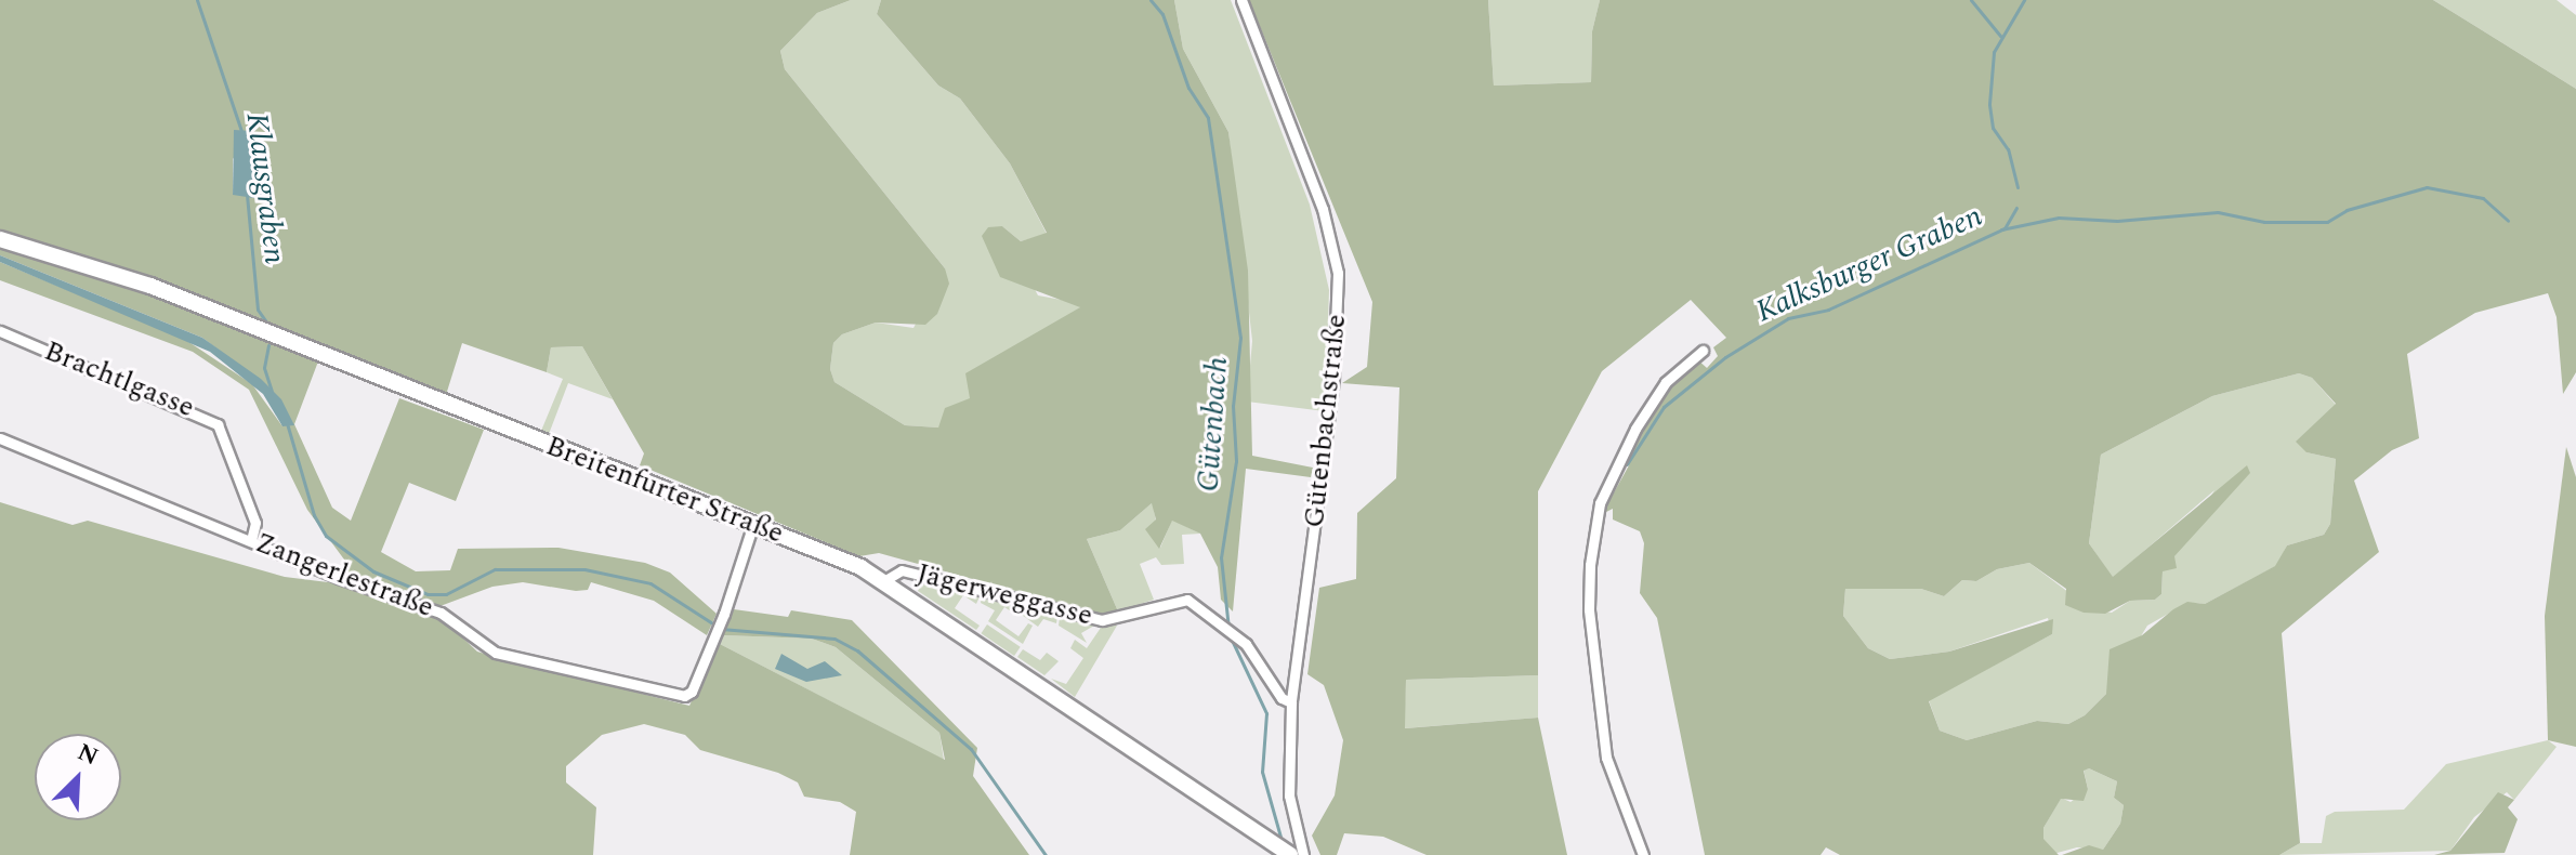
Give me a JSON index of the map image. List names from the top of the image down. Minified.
{"streets":{"main road":["Breitenfurter Straße"],"street":["Brachtlgasse","Gütenbachstraße","Zangerlestraße","Jägerweggasse"]},"crossings":[["Brachtlgasse","Zangerlestraße"],["Gütenbachstraße","Jägerweggasse"],["Breitenfurter Straße","Zangerlestraße"],["Breitenfurter Straße","Jägerweggasse"]],"water":["Klausgraben","Kalksburger Graben","Gütenbach"],"north":"top right"}
